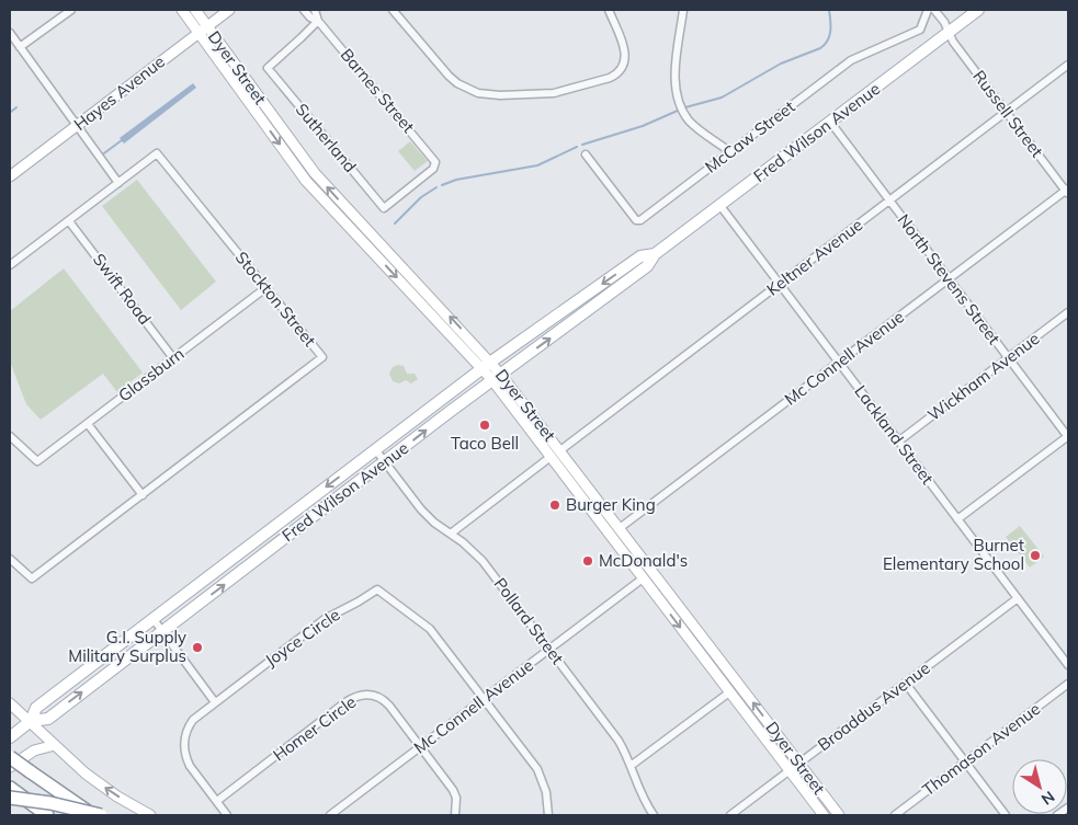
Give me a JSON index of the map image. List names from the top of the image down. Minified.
{"streets":{"main road":["Dyer Street","Hayes Avenue","Fred Wilson Avenue"],"street":["Barnes Street","Russell Street","McCaw Street","Sutherland","Keltner Avenue","North Stevens Street","Swift Road","Stockton Street","Mc Connell Avenue","Glassburn","Wickham Avenue","Lackland Street","Pollard Street","Joyce Circle","Broaddus Avenue","Homer Circle","Thomason Avenue"]},"crossings":[["Dyer Street","Hayes Avenue"],["Dyer Street","Fred Wilson Avenue"],["Dyer Street","Keltner Avenue"],["Dyer Street","Mc Connell Avenue"],["Dyer Street","Broaddus Avenue"],["Barnes Street","Sutherland"],["Russell Street","Fred Wilson Avenue"],["Russell Street","Keltner Avenue"],["Russell Street","Mc Connell Avenue"],["Fred Wilson Avenue","North Stevens Street"],["Fred Wilson Avenue","Lackland Street"],["Fred Wilson Avenue","Pollard Street"],["Keltner Avenue","North Stevens Street"],["Keltner Avenue","Lackland Street"],["North Stevens Street","Mc Connell Avenue"],["North Stevens Street","Wickham Avenue"],["Swift Road","Stockton Street"],["Swift Road","Glassburn"],["Stockton Street","Glassburn"],["Mc Connell Avenue","Lackland Street"],["Mc Connell Avenue","Pollard Street"],["Mc Connell Avenue","Joyce Circle"],["Mc Connell Avenue","Homer Circle"],["Wickham Avenue","Lackland Street"],["Lackland Street","Broaddus Avenue"],["Joyce Circle","Homer Circle"]],"places":["Taco Bell","Burger King","Burnet Elementary School","McDonald's","G.I. Supply Military Surplus"],"north":"bottom right"}
